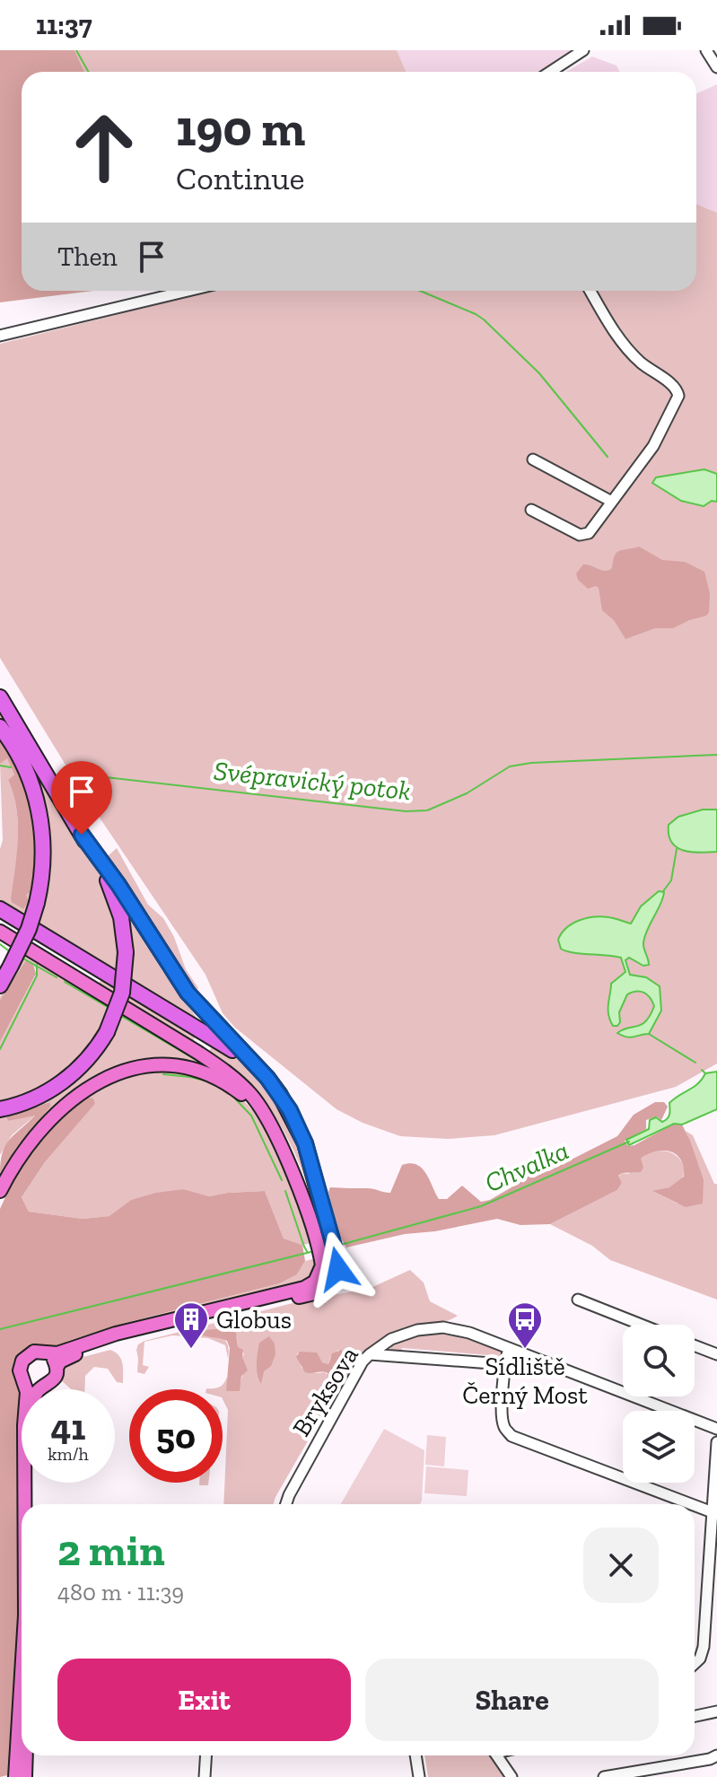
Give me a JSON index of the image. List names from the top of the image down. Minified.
{"streets":{"street":["Bryksova"]},"water":["Svépravický potok","Chvalka"],"places":{"building":["Globus"],"bus stop":["Sídliště Černý Most"]},"page":{"status":"11:37","turn":["190 m","Continue"],"then":"Then","speed":"41 km/h","limit":"50","heading":["2 min","480 m · 11:39"],"buttons":["Exit","Share"]}}
